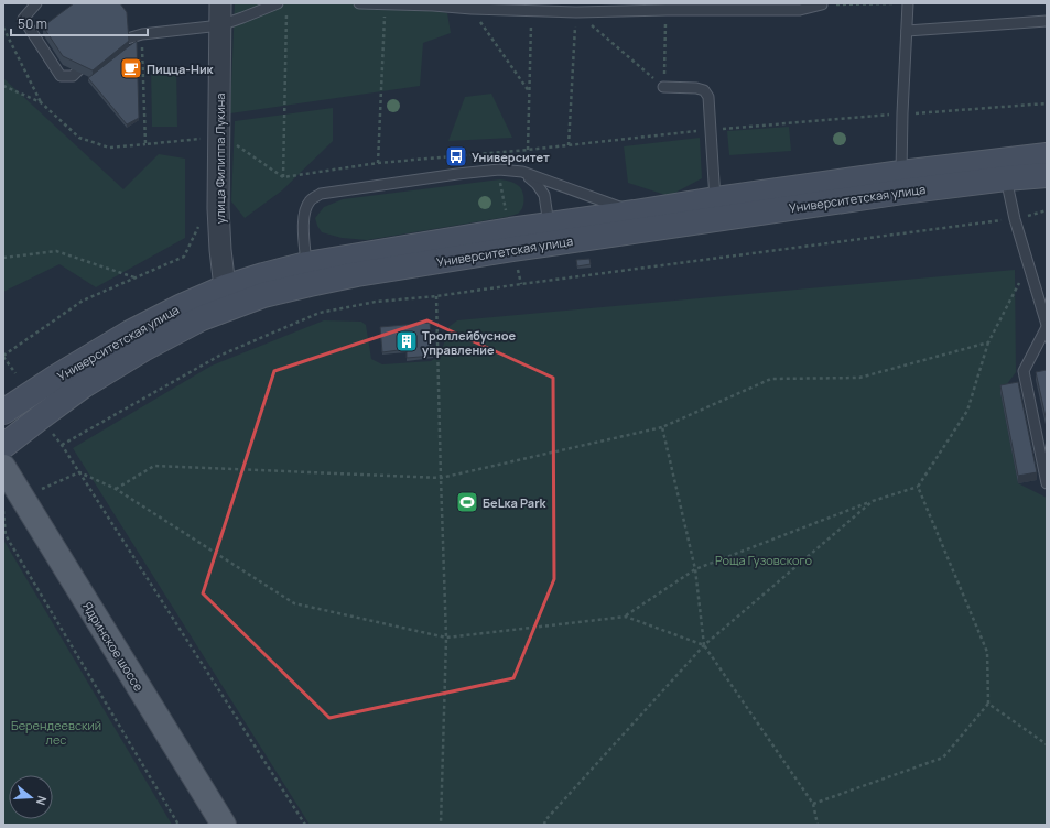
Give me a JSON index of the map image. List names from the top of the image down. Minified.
{"streets":{"main road":["Университетская улица","Ядринское шоссе"],"street":["улица Филиппа Лукина"]},"crossings":[["улица Филиппа Лукина","Университетская улица"]],"parks":["Роща Гузовского","Берендеевский лес"],"places":{"cafe":["Пицца-Ник"],"bus stop":["Университет"],"building":["Троллейбусное управление"],"sports":["БeLка Park"]},"scale_bar":"50 m","north":"right"}
